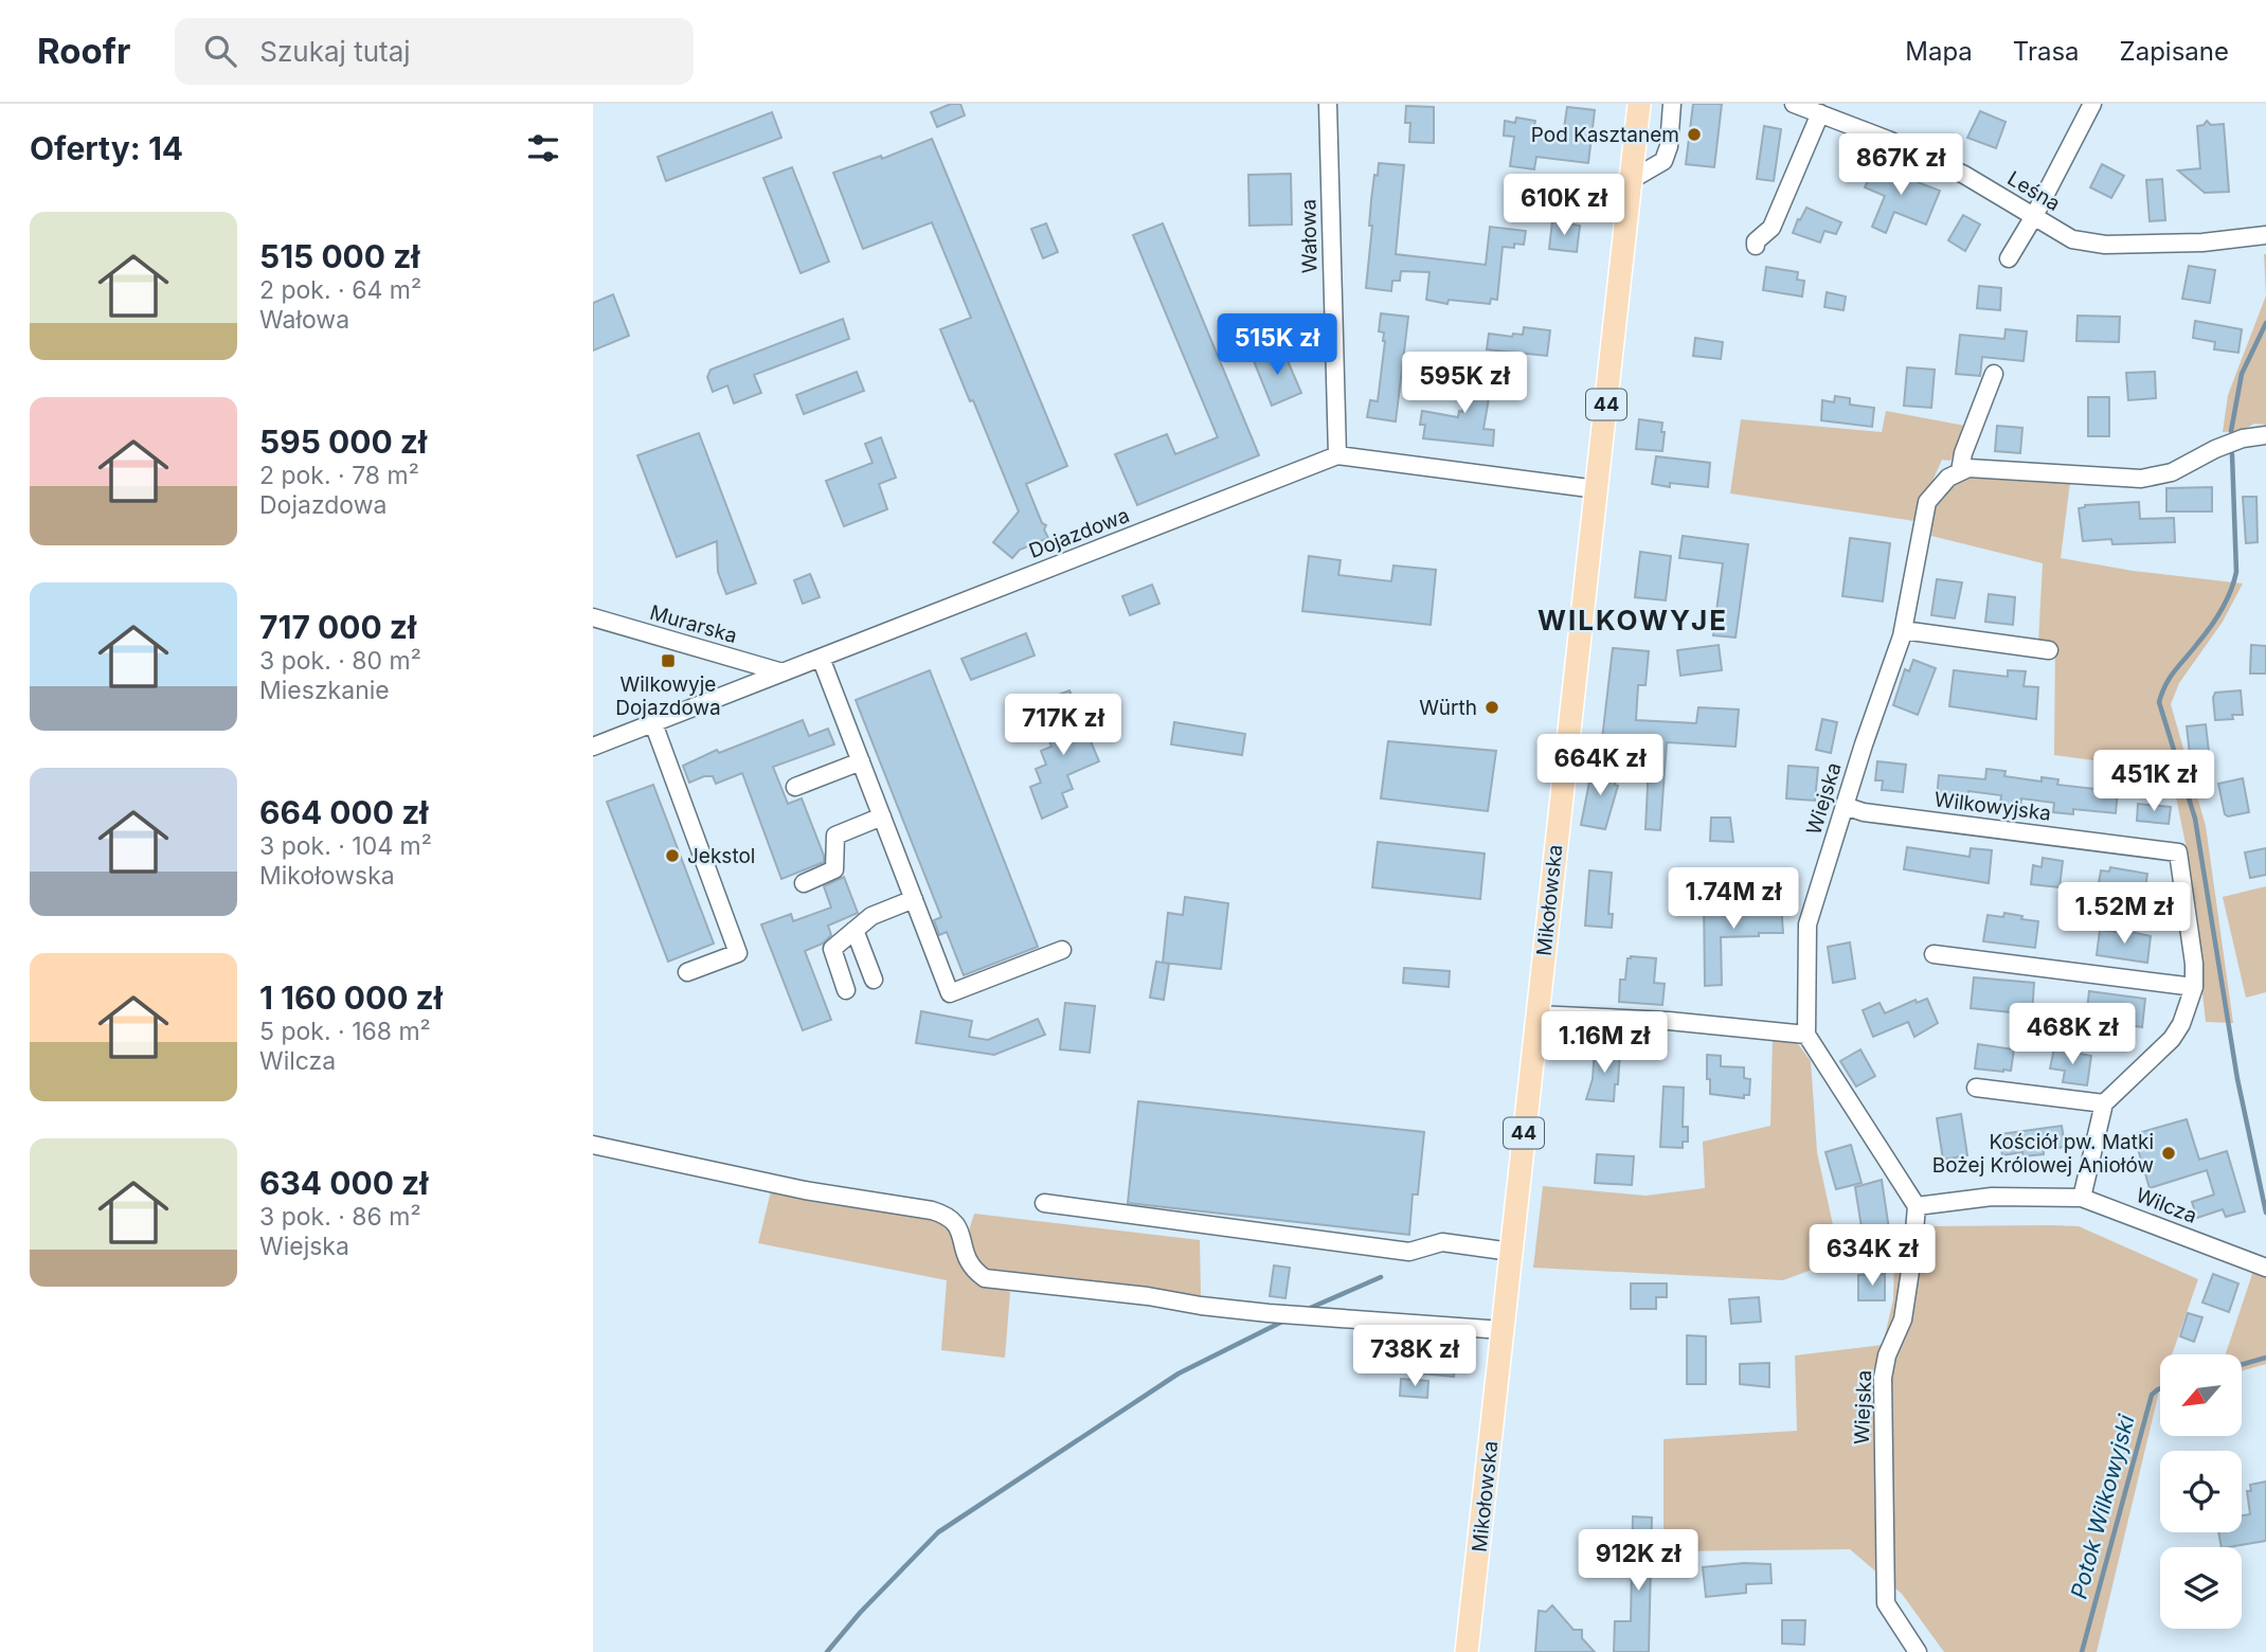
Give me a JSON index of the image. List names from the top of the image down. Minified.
{"streets":{"main road":["44","Mikołowska"],"street":["Leśna","Wałowa","Dojazdowa","Murarska","Wiejska","Wilkowyjska","Wilcza"]},"crossings":[["Wałowa","Dojazdowa"],["Dojazdowa","Murarska"],["Dojazdowa","Mikołowska"],["Wiejska","Wilkowyjska"],["Wiejska","Wilcza"]],"districts":["WILKOWYJE"],"water":["Potok Wilkowyjski"],"places":{"other":["Pod Kasztanem","Würth","Jekstol","Kościół pw. Matki Bożej Królowej Aniołów"],"transit":["Wilkowyje Dojazdowa"]},"north":"bottom left","page":{"header":"Roofr","search":"Szukaj tutaj","nav":["Mapa","Trasa","Zapisane"],"heading":"Oferty: 14","price":["867K zł","610K zł","515K zł","595K zł","717K zł","664K zł","451K zł","1.74M zł","1.52M zł","468K zł","1.16M zł","634K zł","738K zł","912K zł"],"list":[{"name":"515 000 zł","note":"2 pok. · 64 m² · Wałowa"},{"name":"595 000 zł","note":"2 pok. · 78 m² · Dojazdowa"},{"name":"717 000 zł","note":"3 pok. · 80 m² · Mieszkanie"},{"name":"664 000 zł","note":"3 pok. · 104 m² · Mikołowska"},{"name":"1 160 000 zł","note":"5 pok. · 168 m² · Wilcza"},{"name":"634 000 zł","note":"3 pok. · 86 m² · Wiejska"}]}}
